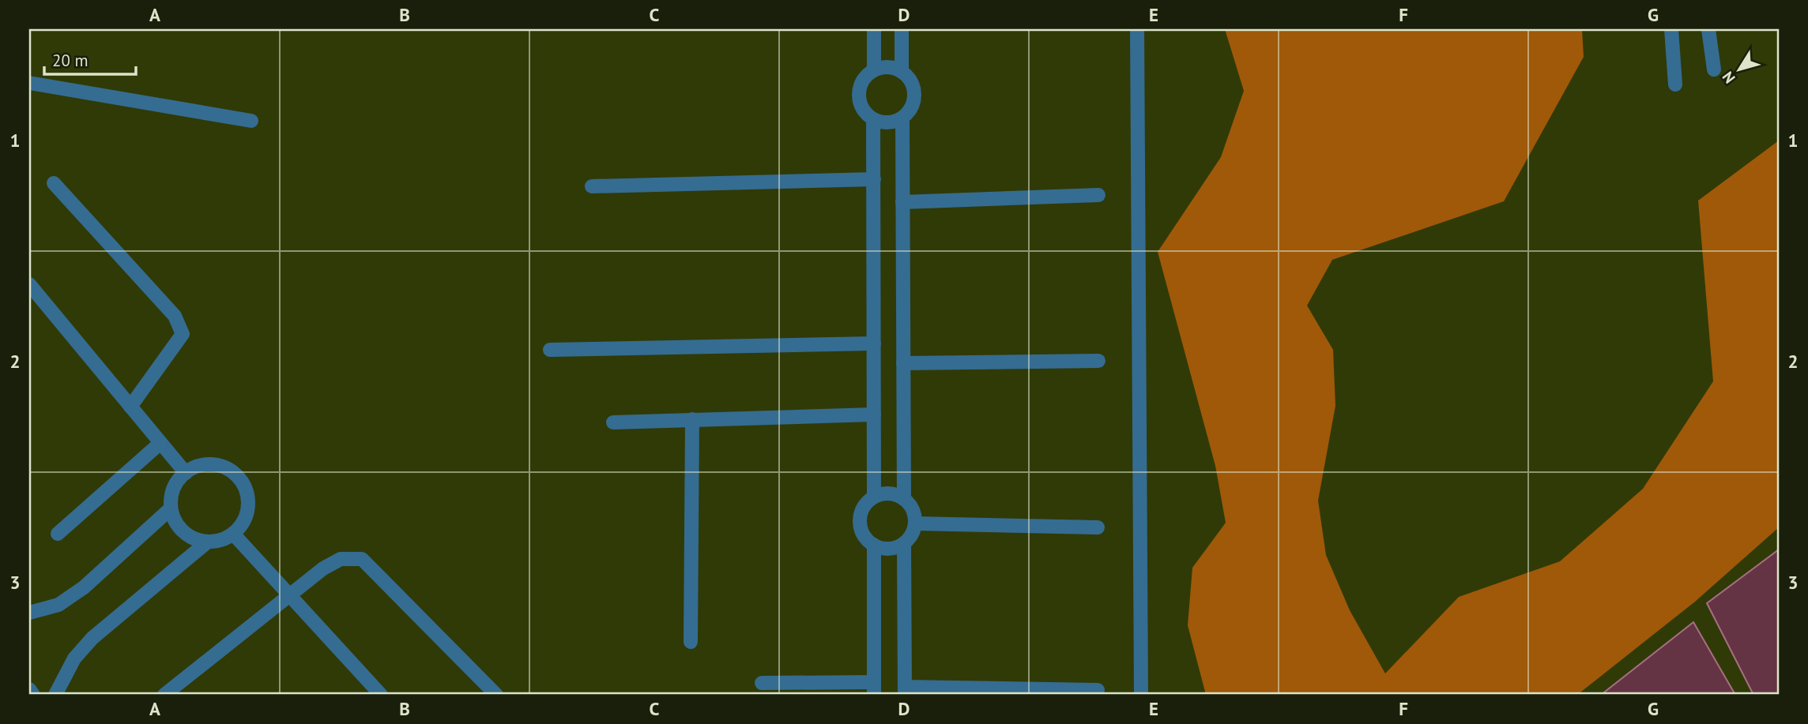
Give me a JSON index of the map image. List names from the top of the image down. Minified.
{"scale_bar":"20 m","north":"bottom left","grid":{"columns":["A","B","C","D","E","F","G"],"rows":["1","2","3"]}}
